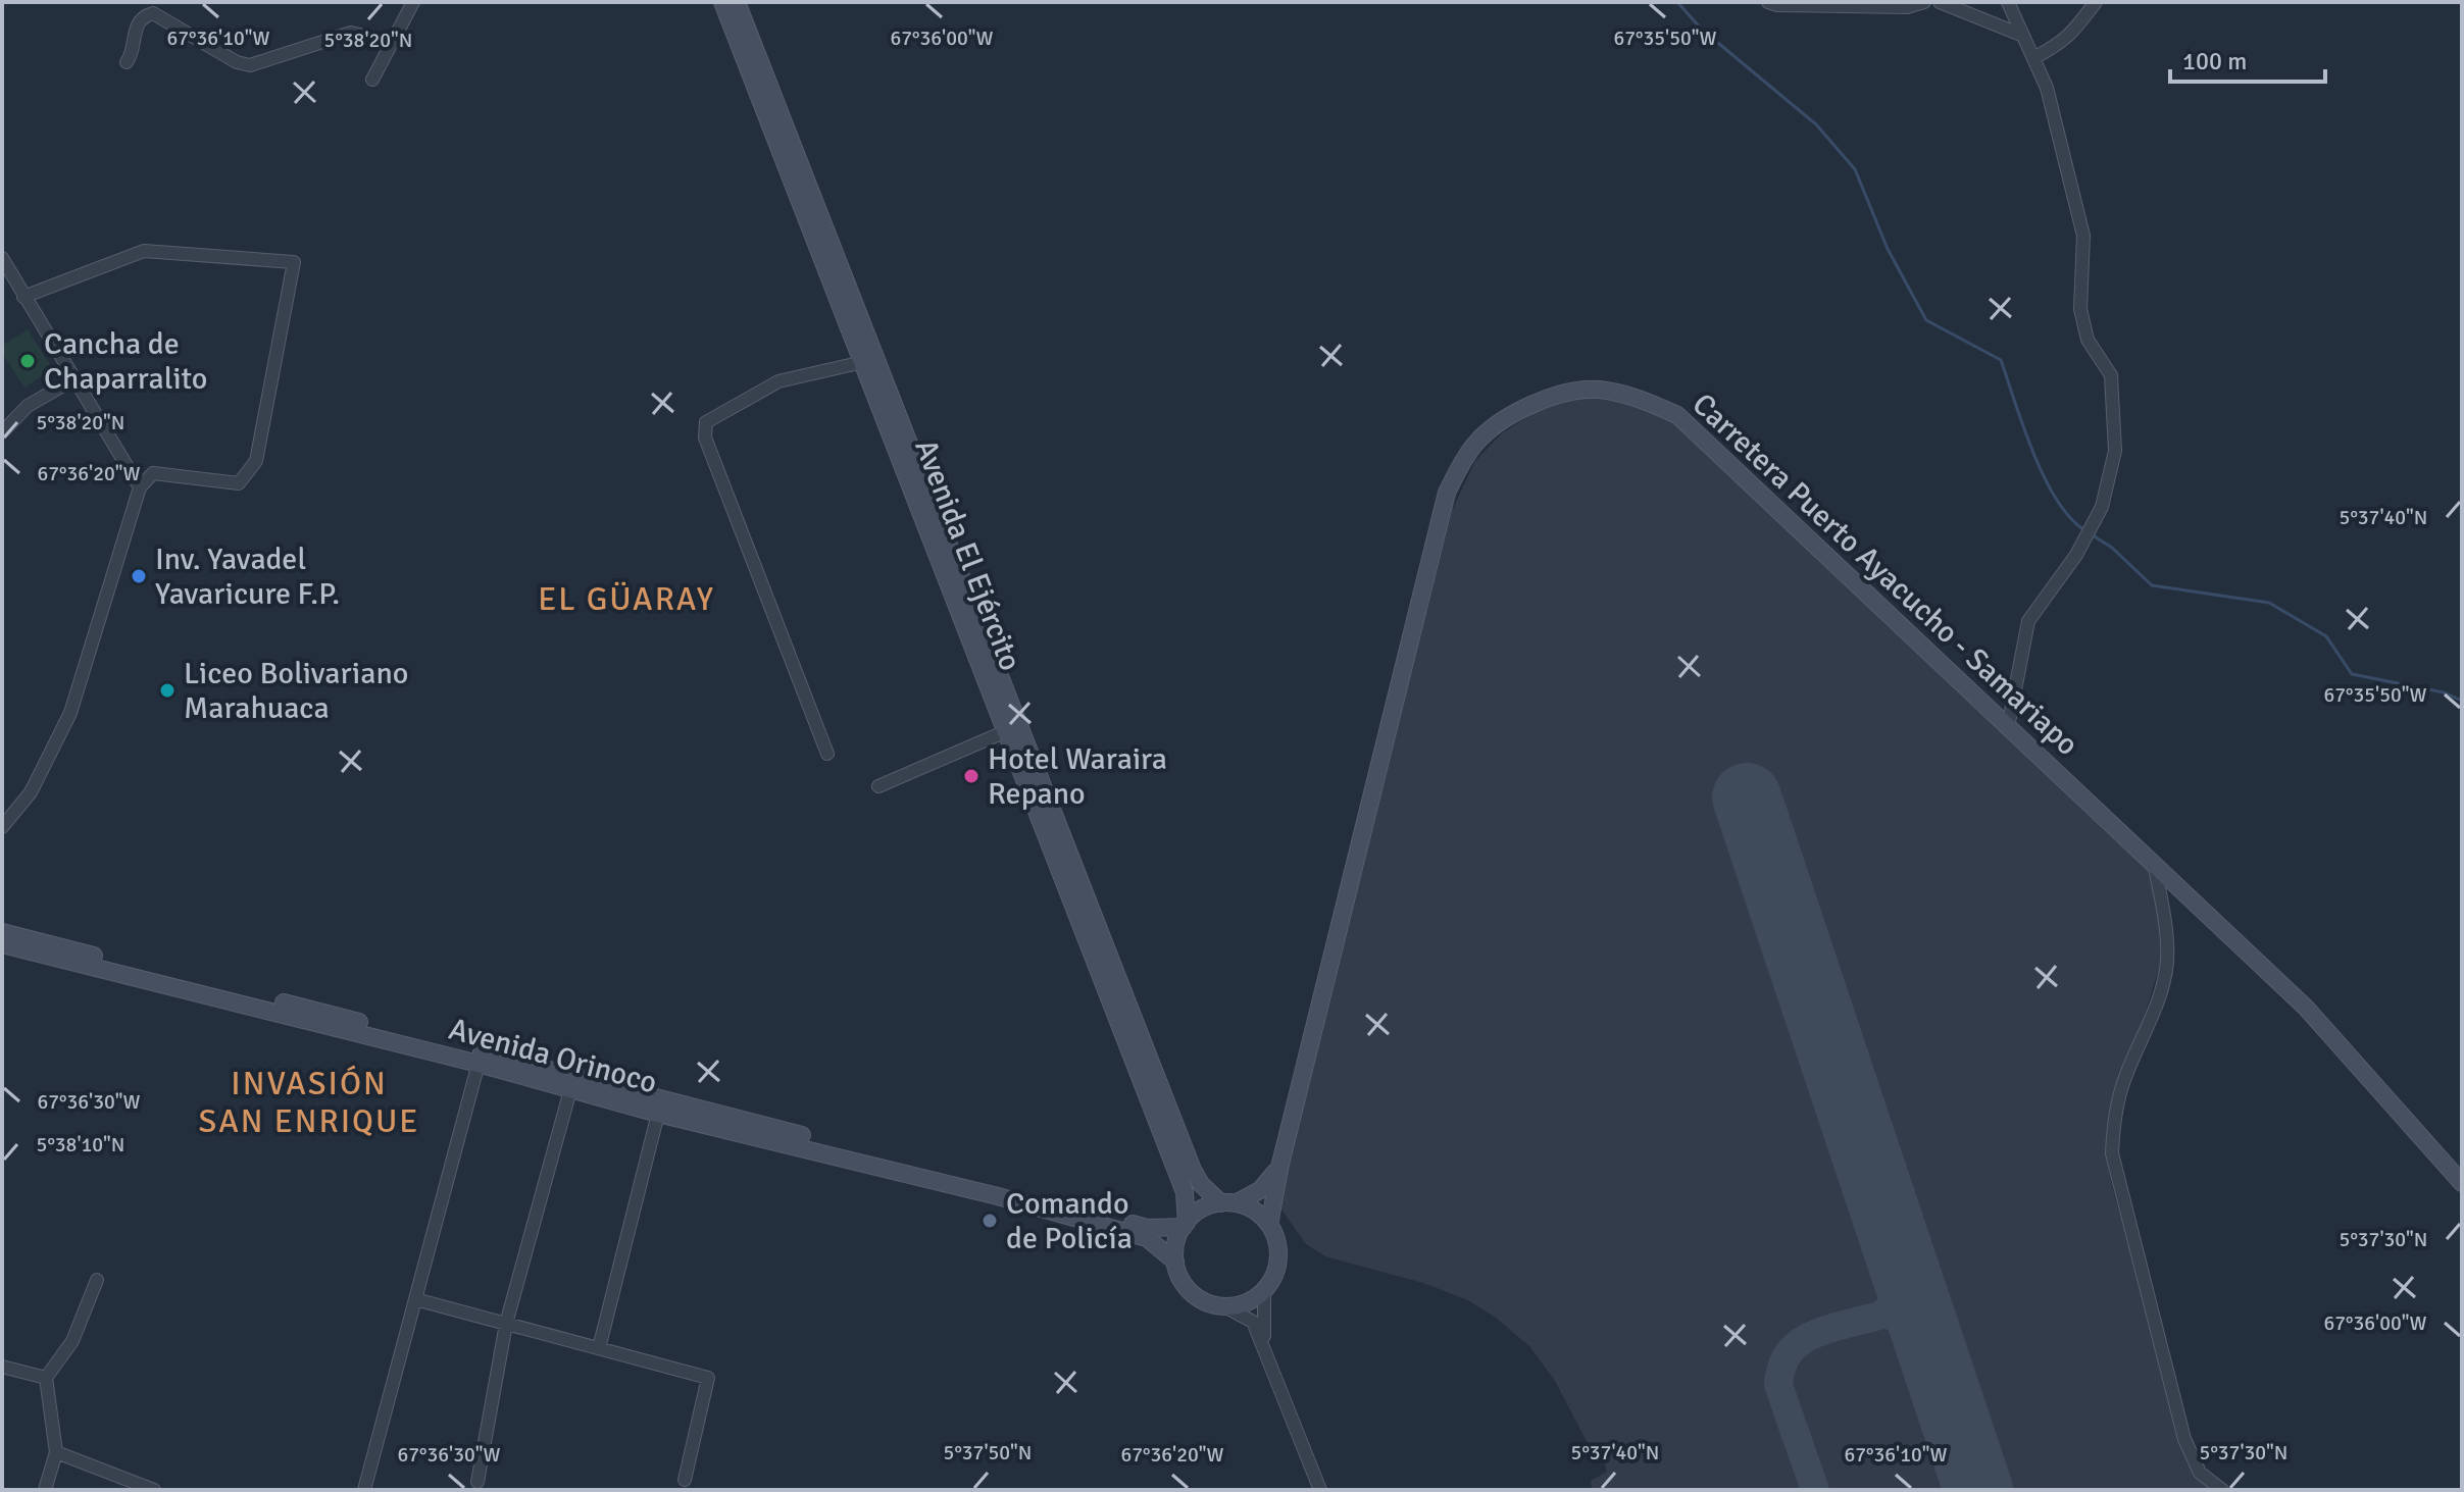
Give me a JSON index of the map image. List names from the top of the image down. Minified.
{"streets":{"street":["Avenida El Ejército","Carretera Puerto Ayacucho - Samariapo","Avenida Orinoco"]},"crossings":[["Avenida El Ejército","Carretera Puerto Ayacucho - Samariapo"],["Avenida El Ejército","Avenida Orinoco"],["Carretera Puerto Ayacucho - Samariapo","Avenida Orinoco"]],"districts":["EL GÜARAY","INVASIÓN SAN ENRIQUE"],"places":["Cancha de Chaparralito","Inv. Yavadel Yavaricure F.P.","Liceo Bolivariano Marahuaca","Hotel Waraira Repano","Comando de Policía"],"scale_bar":"100 m","coordinates":["67°35'50\"W","67°36'10\"W","67°36'00\"W","5°38'20\"N","67°36'20\"W","5°37'40\"N","67°36'30\"W","5°38'10\"N","5°37'30\"N","5°37'50\"N"]}
